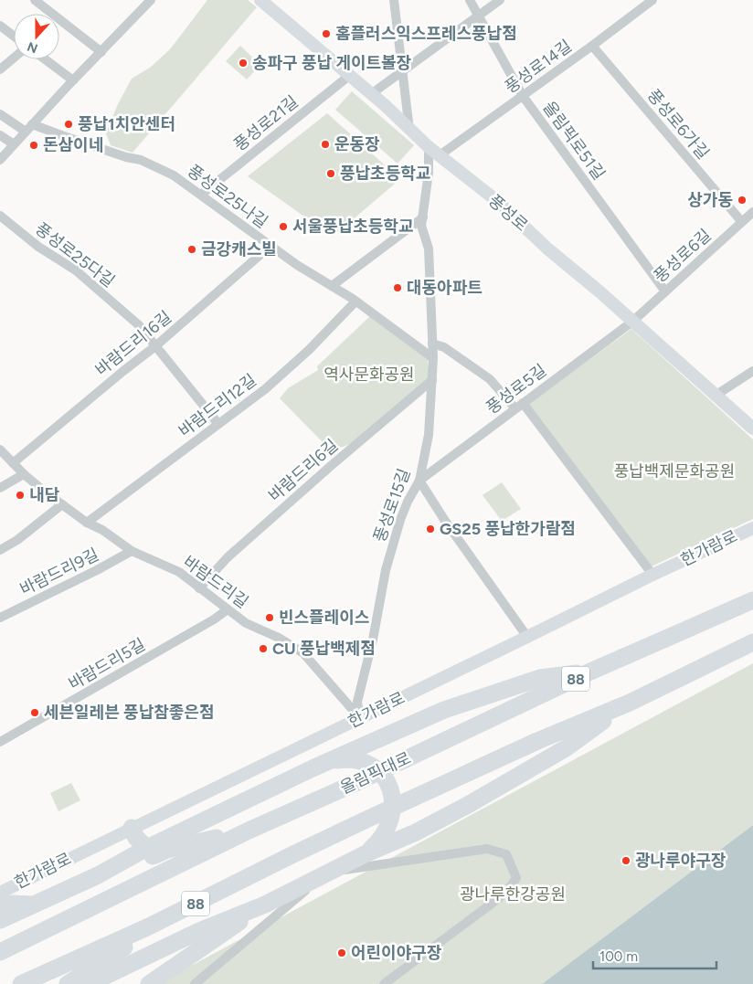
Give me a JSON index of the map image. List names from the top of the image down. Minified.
{"streets":{"highway":["88","올림픽대로"],"street":["풍성로14길","풍성로21길","풍성로6가길","올림픽로51길","풍성로25나길","풍성로","풍성로25다길","풍성로6길","바람드리16길","풍성로5길","바람드리12길","바람드리6길","풍성로15길","한가람로","바람드리9길","바람드리길","바람드리5길"]},"crossings":[["풍성로14길","풍성로6가길"],["풍성로14길","올림픽로51길"],["풍성로14길","풍성로"],["풍성로21길","풍성로25나길"],["풍성로21길","풍성로"],["풍성로6가길","풍성로6길"],["올림픽로51길","풍성로6길"],["풍성로25나길","바람드리16길"],["풍성로25나길","바람드리12길"],["풍성로25나길","풍성로15길"],["풍성로","풍성로6길"],["풍성로","풍성로5길"],["풍성로","풍성로15길"],["풍성로25다길","바람드리16길"],["풍성로25다길","바람드리12길"],["풍성로6길","풍성로5길"],["바람드리16길","바람드리길"],["풍성로5길","풍성로15길"],["바람드리12길","바람드리길"],["바람드리6길","풍성로15길"],["바람드리6길","바람드리길"],["풍성로15길","한가람로"],["풍성로15길","바람드리길"],["한가람로","바람드리길"],["바람드리9길","바람드리길"],["바람드리길","바람드리5길"]],"parks":["역사문화공원","풍납백제문화공원","광나루한강공원"],"places":["홈플러스익스프레스풍납점","송파구 풍납 게이트볼장","풍납1치안센터","운동장","돈삼이네","풍납초등학교","상가동","서울풍납초등학교","금강캐스빌","대동아파트","내담","GS25 풍납한가람점","빈스플레이스","CU 풍납백제점","세븐일레븐 풍납참좋은점","광나루야구장","어린이야구장"],"scale_bar":"100 m","north":"bottom"}
